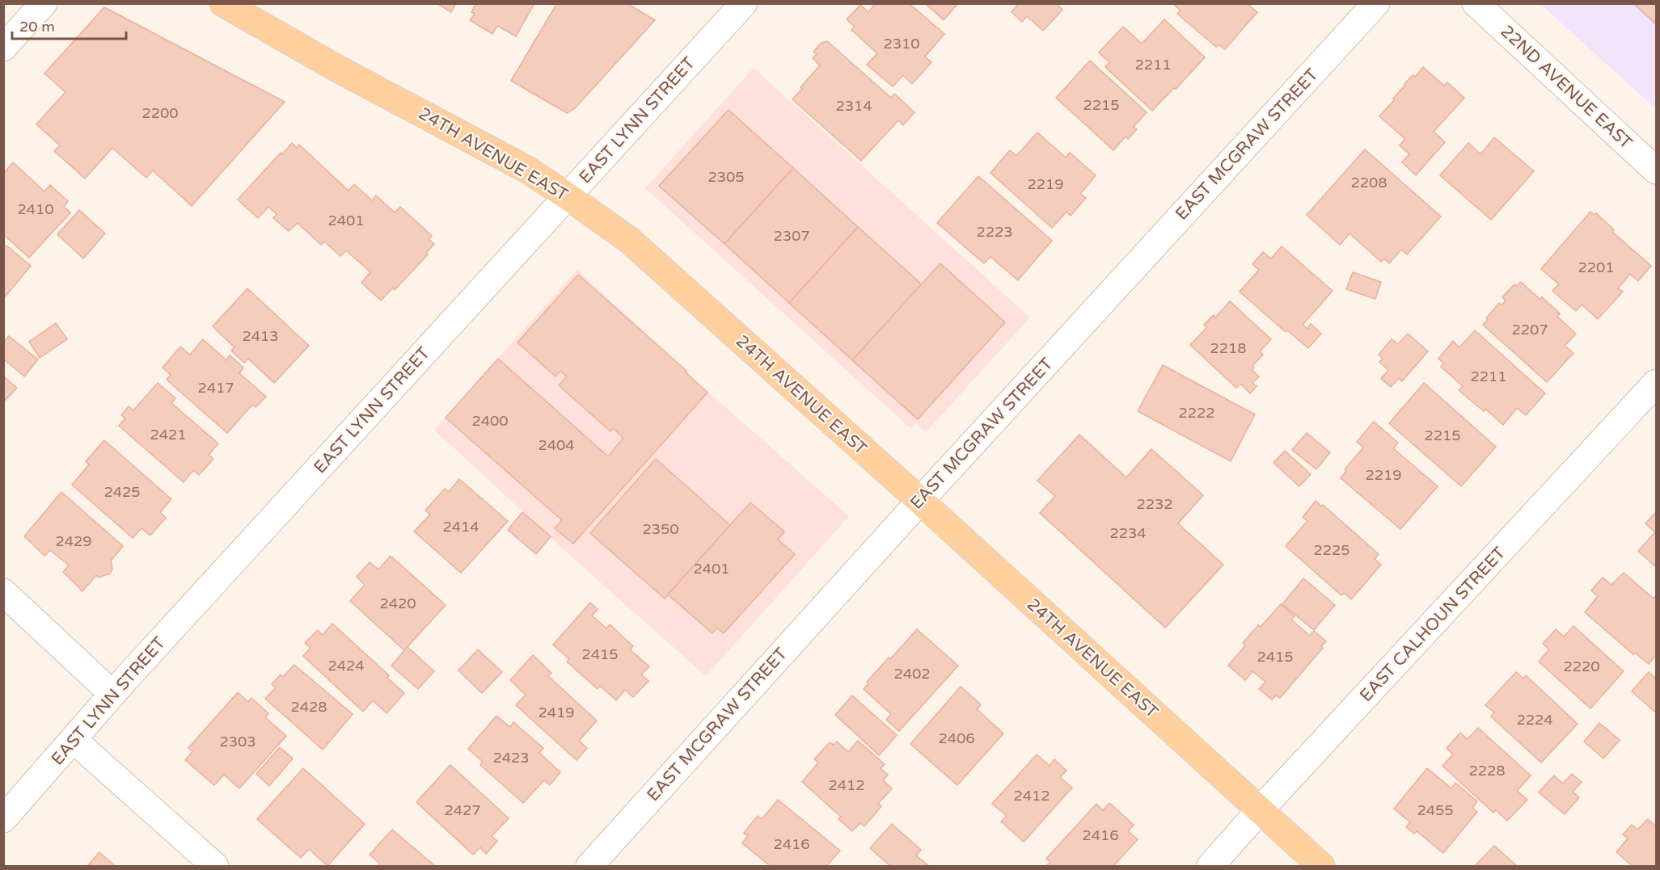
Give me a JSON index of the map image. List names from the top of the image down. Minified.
{"streets":{"main road":["24TH AVENUE EAST"],"street":["22ND AVENUE EAST","EAST LYNN STREET","EAST MCGRAW STREET","EAST CALHOUN STREET"]},"crossings":[["EAST LYNN STREET","24TH AVENUE EAST"],["EAST MCGRAW STREET","24TH AVENUE EAST"],["24TH AVENUE EAST","EAST CALHOUN STREET"]],"house_numbers":["2310","2211","2215","2314","2200","2305","2208","2219","2410","2401","2223","2307","2201","2207","2413","2218","2211","2417","2222","2400","2421","2215","2404","2219","2425","2232","2414","2350","2234","2429","2225","2401","2420","2415","2415","2424","2220","2402","2428","2419","2224","2406","2303","2423","2228","2412","2412","2427","2455","2416","2416"],"scale_bar":"20 m"}
